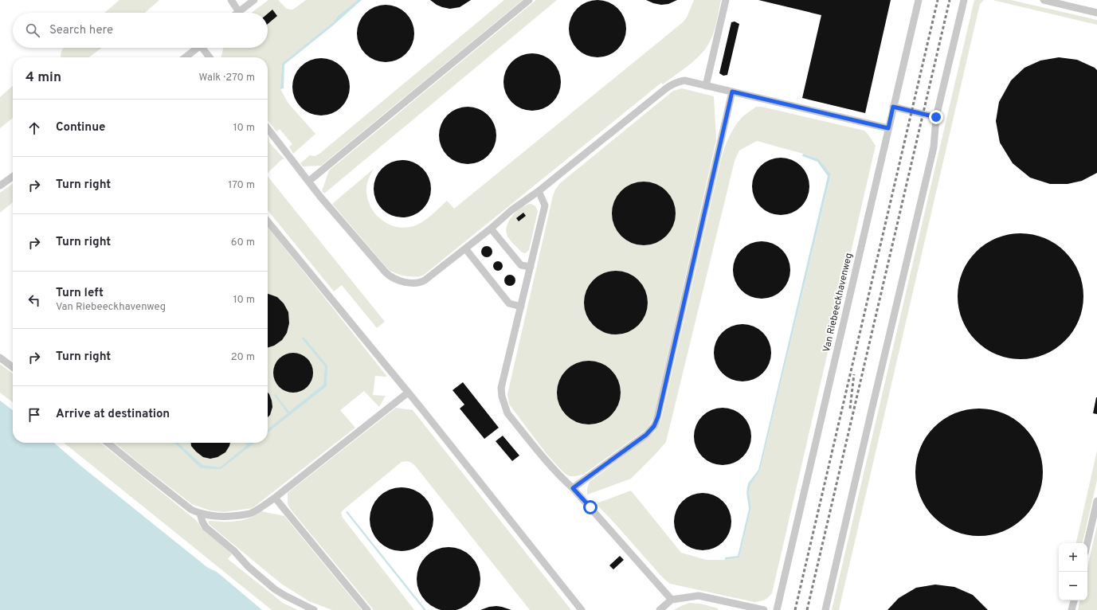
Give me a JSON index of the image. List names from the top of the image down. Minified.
{"streets":{"lane":["Van Riebeeckhavenweg"]},"page":{"search":"Search here","heading":["4 min","Walk · 270 m"],"list":[["Continue","10 m"],["Turn right","170 m"],["Turn right","60 m"],["Turn left","Van Riebeeckhavenweg","10 m"],["Turn right","20 m"],"Arrive at destination"],"map_buttons":["+","−"]}}
